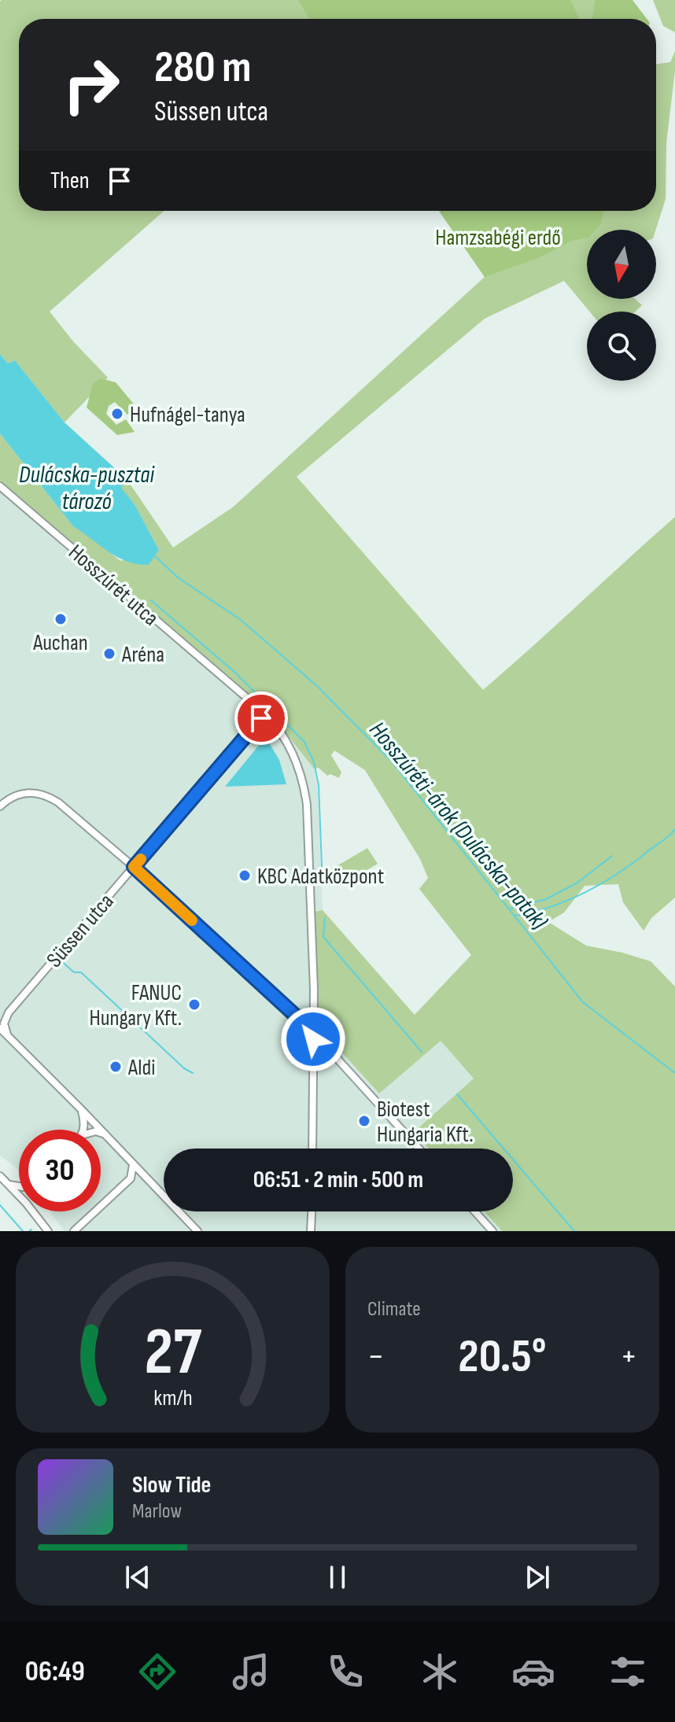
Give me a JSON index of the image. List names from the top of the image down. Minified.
{"streets":{"street":["Hosszúrét utca","Süssen utca"]},"crossings":[["Hosszúrét utca","Süssen utca"]],"water":["Dulácska-pusztai tározó","Hosszúréti-árok (Dulácska-patak)"],"parks":["Hamzsabégi erdő"],"places":["Hufnágel-tanya","Auchan","Aréna","KBC Adatközpont","FANUC Hungary Kft.","Aldi","Biotest Hungaria Kft."],"north":"bottom","page":{"turn":["280 m","Süssen utca"],"then":"Then","limit":"30","trip":"06:51 · 2 min · 500 m","tile":"Climate","heat":["−","20.5°","+"],"song":["Slow Tide","Marlow"],"tabs":"06:49","gauge":["27","km/h"]}}
